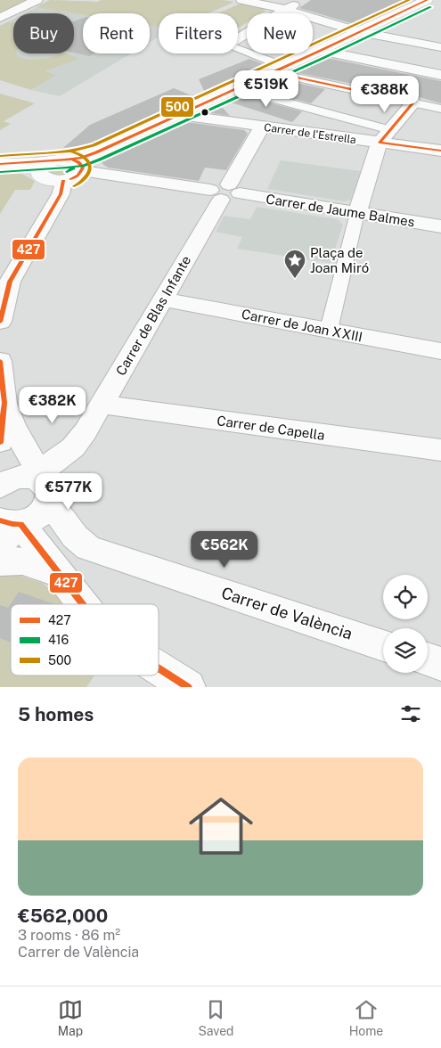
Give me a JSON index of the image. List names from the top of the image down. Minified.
{"streets":{"street":["Carrer de l'Estrella","Carrer de Jaume Balmes","Carrer de Blas Infante","Carrer de Joan XXIII","Carrer de Capella","Carrer de València"]},"crossings":[["Carrer de l'Estrella","Carrer de Blas Infante"],["Carrer de Jaume Balmes","Carrer de Blas Infante"],["Carrer de Blas Infante","Carrer de Joan XXIII"],["Carrer de Blas Infante","Carrer de Capella"],["Carrer de Blas Infante","Carrer de València"]],"places":{"place":["Plaça de Joan Miró"]},"lines":["transit line 427","transit line 500","transit line 416"],"legend":["427","416","500"],"page":{"chip":["Buy","Rent","Filters","New"],"price":["€519K","€388K","€382K","€577K","€562K"],"heading":"5 homes","list":[{"name":"€562,000","note":"3 rooms · 86 m² · Carrer de València"}],"tabs":["Map","Saved","Home"]}}
